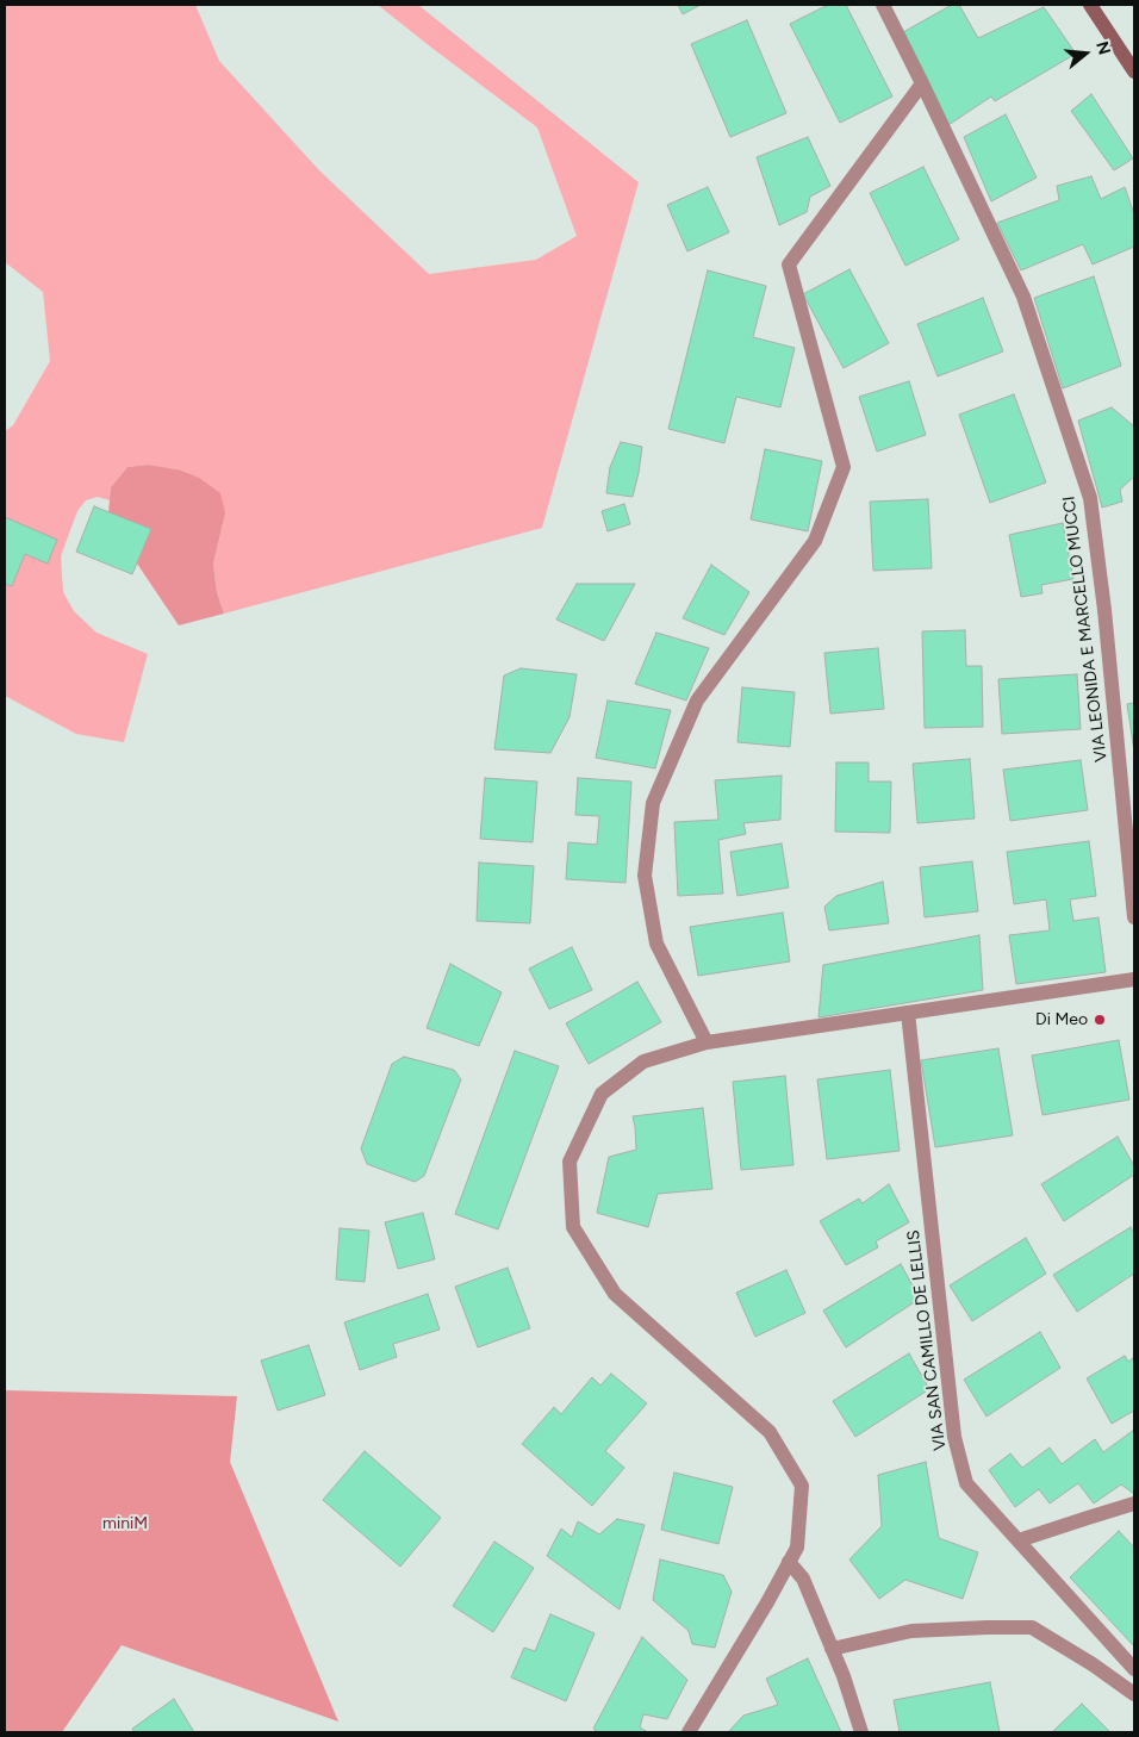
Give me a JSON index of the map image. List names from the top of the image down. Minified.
{"streets":{"street":["VIA LEONIDA E MARCELLO MUCCI","VIA SAN CAMILLO DE LELLIS"]},"parks":["miniM"],"places":["Di Meo"],"north":"right"}
